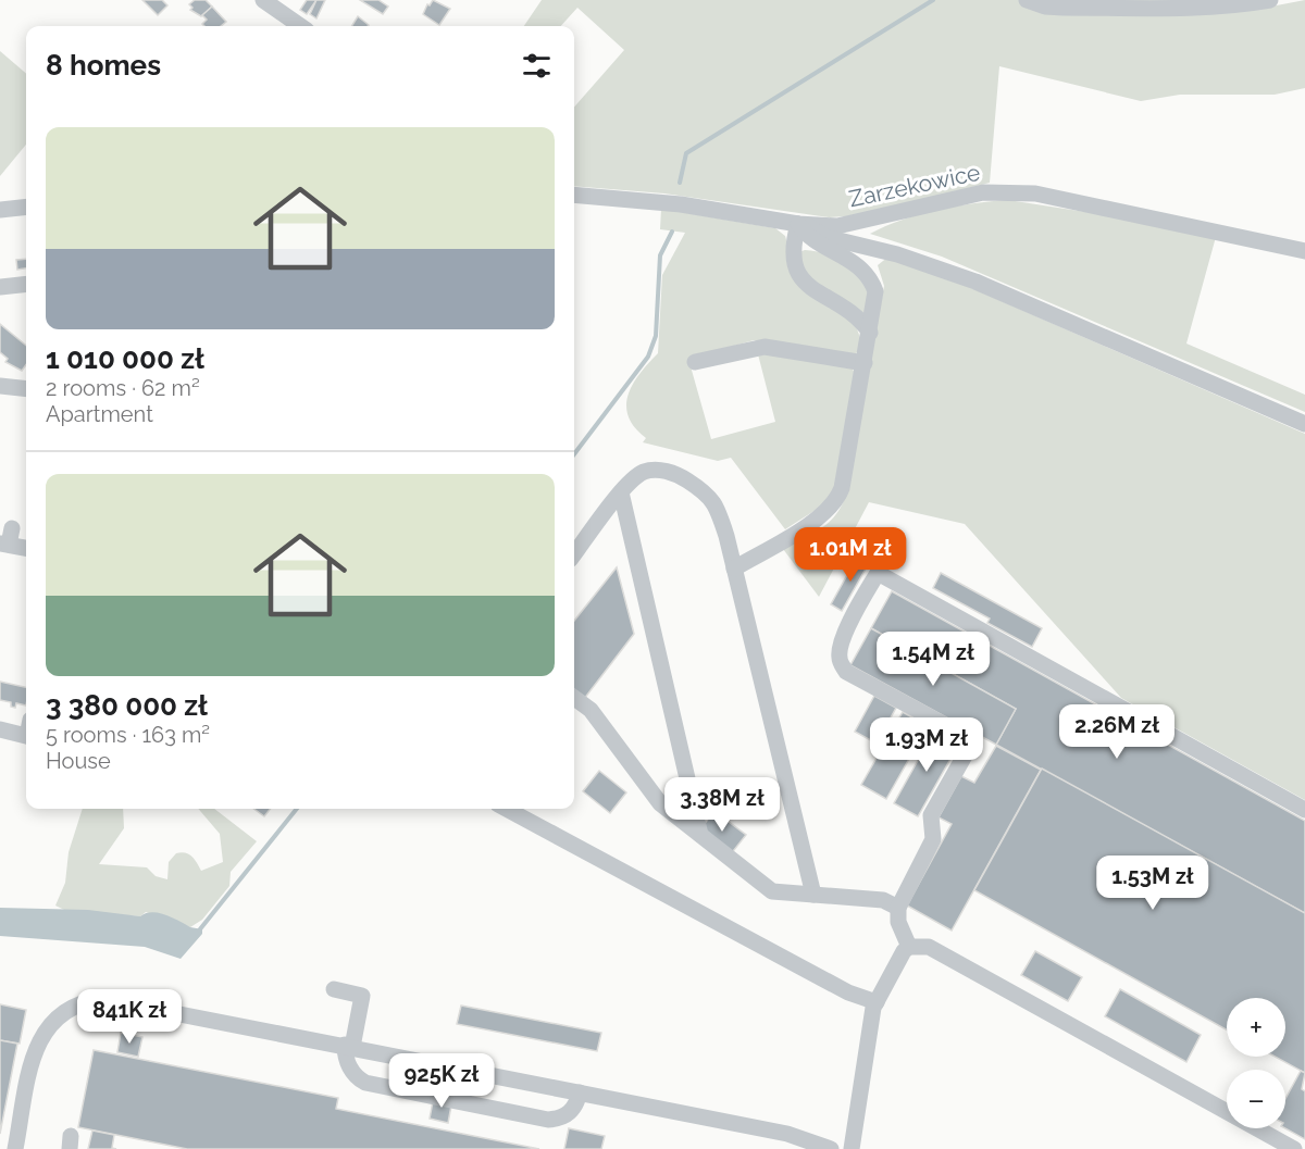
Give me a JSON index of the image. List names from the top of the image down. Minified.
{"streets":{"street":["Zarzekowice"]},"page":{"heading":"8 homes","list":[{"name":"1 010 000 zł","note":"2 rooms · 62 m² · Apartment"},{"name":"3 380 000 zł","note":"5 rooms · 163 m² · House"}],"price":["1.01M zł","1.54M zł","2.26M zł","1.93M zł","3.38M zł","1.53M zł","841K zł","925K zł"],"map_buttons":["+","−"]}}
